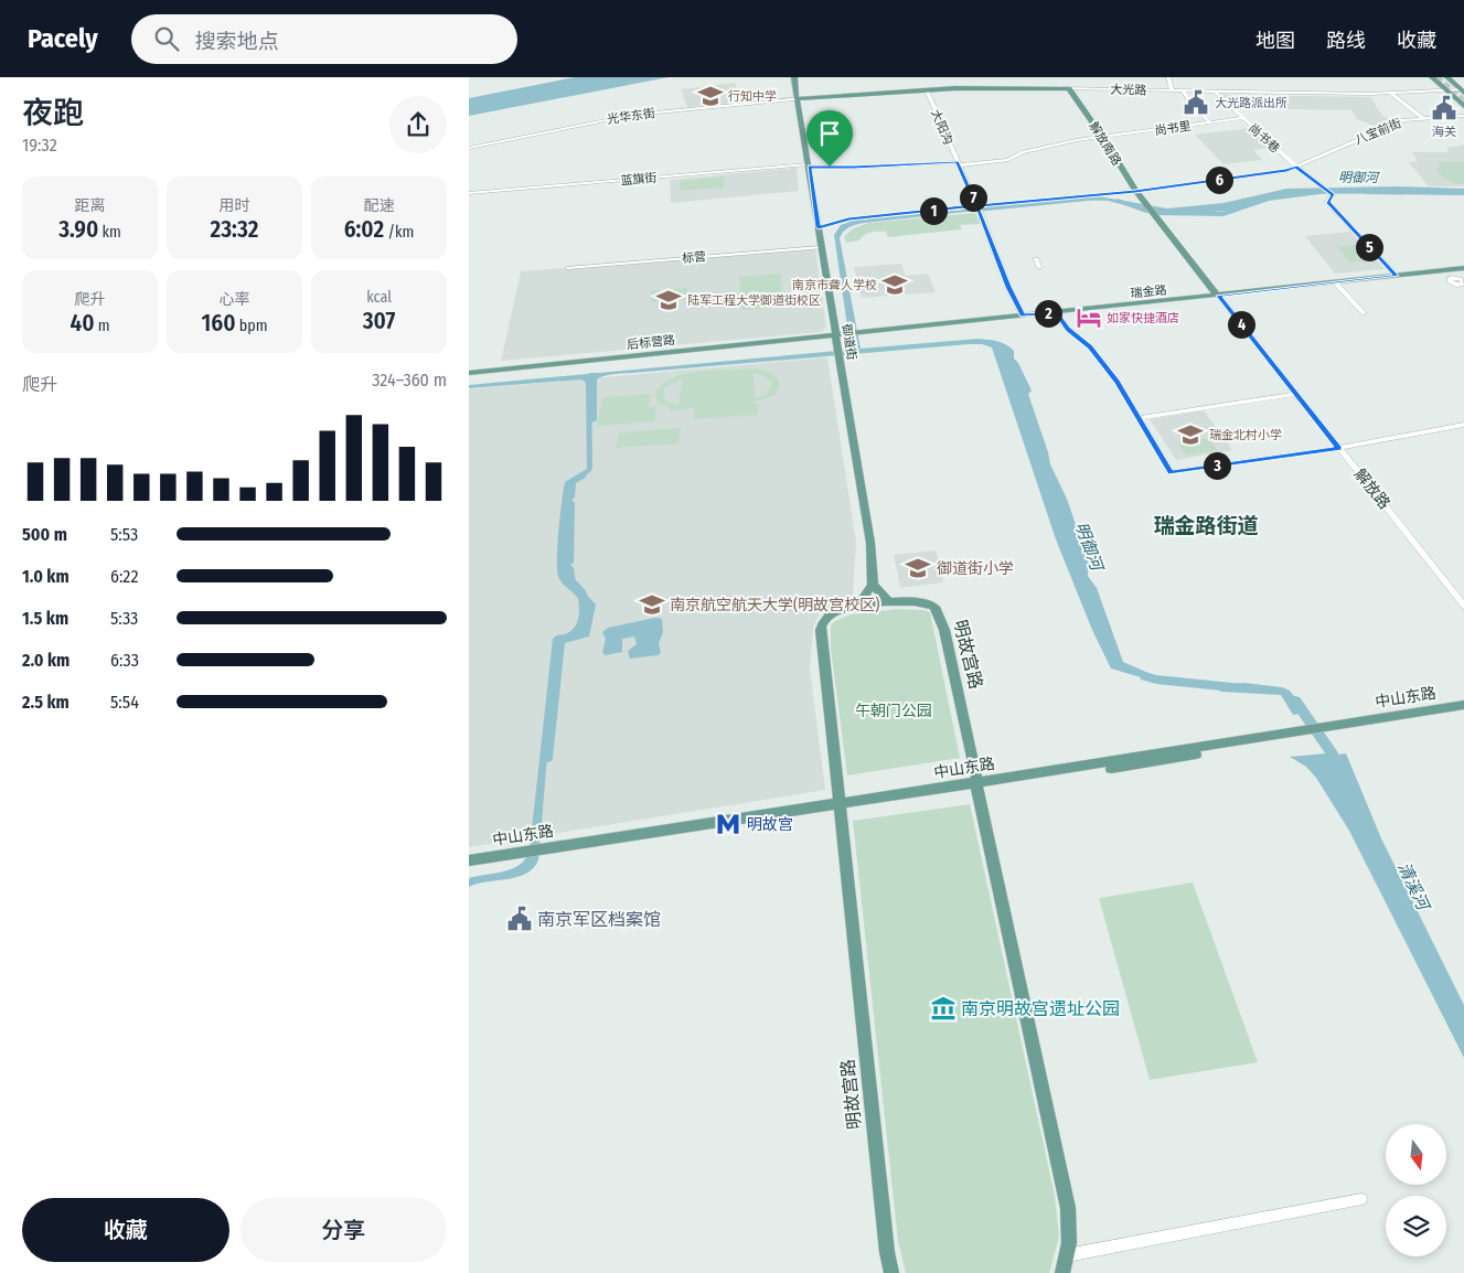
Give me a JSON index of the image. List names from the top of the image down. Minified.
{"streets":{"main road":["瑞金路","后标营路","御道街","明故宫路","中山东路"],"street":["大光路","光华东街","大阳沟","尚书里","八宝前街","尚书巷","解放南路","蓝旗街","标营","解放路"]},"crossings":[["大光路","大阳沟"],["大光路","尚书巷"],["大光路","解放南路"],["光华东街","御道街"],["大阳沟","尚书里"],["大阳沟","八宝前街"],["大阳沟","蓝旗街"],["大阳沟","瑞金路"],["尚书里","尚书巷"],["尚书里","解放南路"],["尚书里","蓝旗街"],["八宝前街","尚书巷"],["八宝前街","解放南路"],["八宝前街","御道街"],["尚书巷","瑞金路"],["蓝旗街","御道街"],["标营","御道街"],["瑞金路","后标营路"],["瑞金路","御道街"],["瑞金路","解放路"],["后标营路","御道街"],["明故宫路","中山东路"]],"districts":["瑞金路街道"],"water":["明御河","清溪河"],"parks":["午朝门公园"],"places":{"school or university":["行知中学","南京市聋人学校","陆军工程大学御道街校区","瑞金北村小学","御道街小学","南京航空航天大学(明故宫校区)"],"public building":["大光路派出所","海关","南京军区档案馆"],"hotel":["如家快捷酒店"],"metro station":["明故宫"],"museum":["南京明故宫遗址公园"]},"north":"bottom","page":{"header":"Pacely","search":"搜索地点","nav":["地图","路线","收藏"],"heading":["夜跑","19:32"],"pins":["6","7","1","5","2","4","3"],"stats":[["距离","3.90 km"],["用时","23:32"],["配速","6:02 /km"],["爬升","40 m"],["心率","160 bpm"],["kcal","307"]],"chart":["爬升","324–360 m"],"list":[{"name":"500 m","note":"5:53"},{"name":"1.0 km","note":"6:22"},{"name":"1.5 km","note":"5:33"},{"name":"2.0 km","note":"6:33"},{"name":"2.5 km","note":"5:54"}],"buttons":["收藏","分享"]}}
